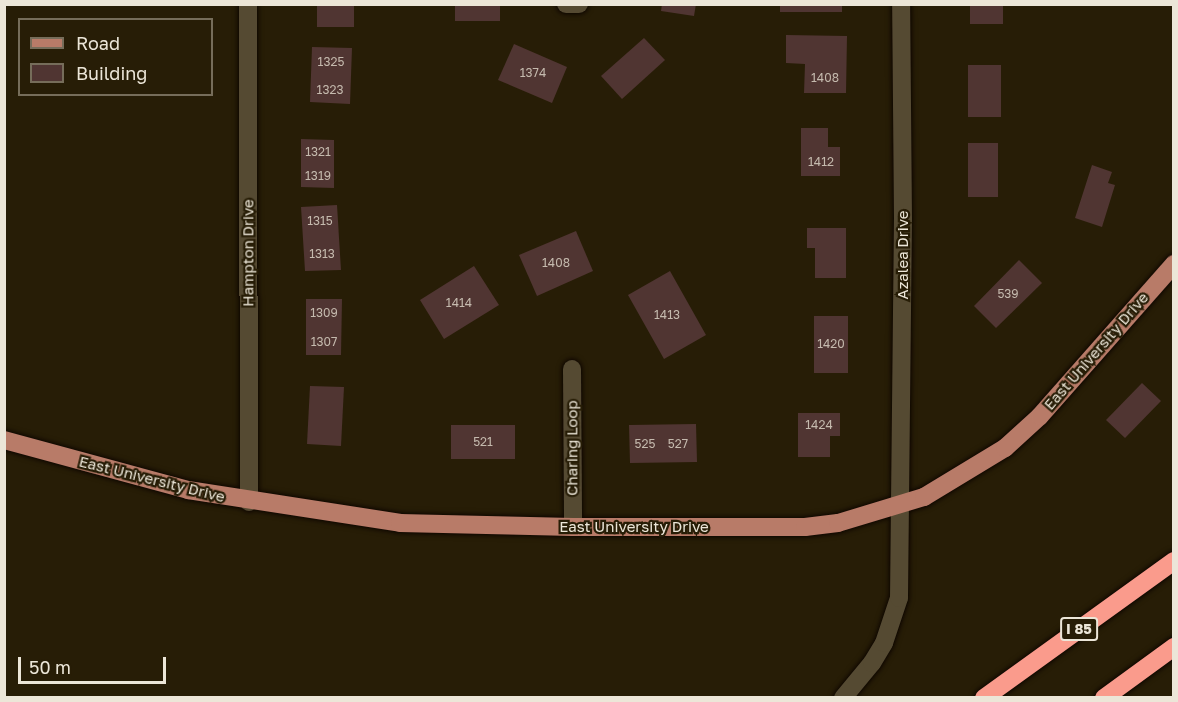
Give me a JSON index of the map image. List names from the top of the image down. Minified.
{"streets":{"highway":["I 85"],"main road":["East University Drive"],"street":["Hampton Drive","Azalea Drive","Charing Loop"]},"crossings":[["Hampton Drive","East University Drive"],["Azalea Drive","East University Drive"],["East University Drive","Charing Loop"]],"house_numbers":["1325","1374","1408","1323","1321","1412","1319","1315","1313","1408","539","1414","1309","1413","1307","1420","1424","521","525","527"],"legend":["Road","Building"],"scale_bar":"50 m"}
